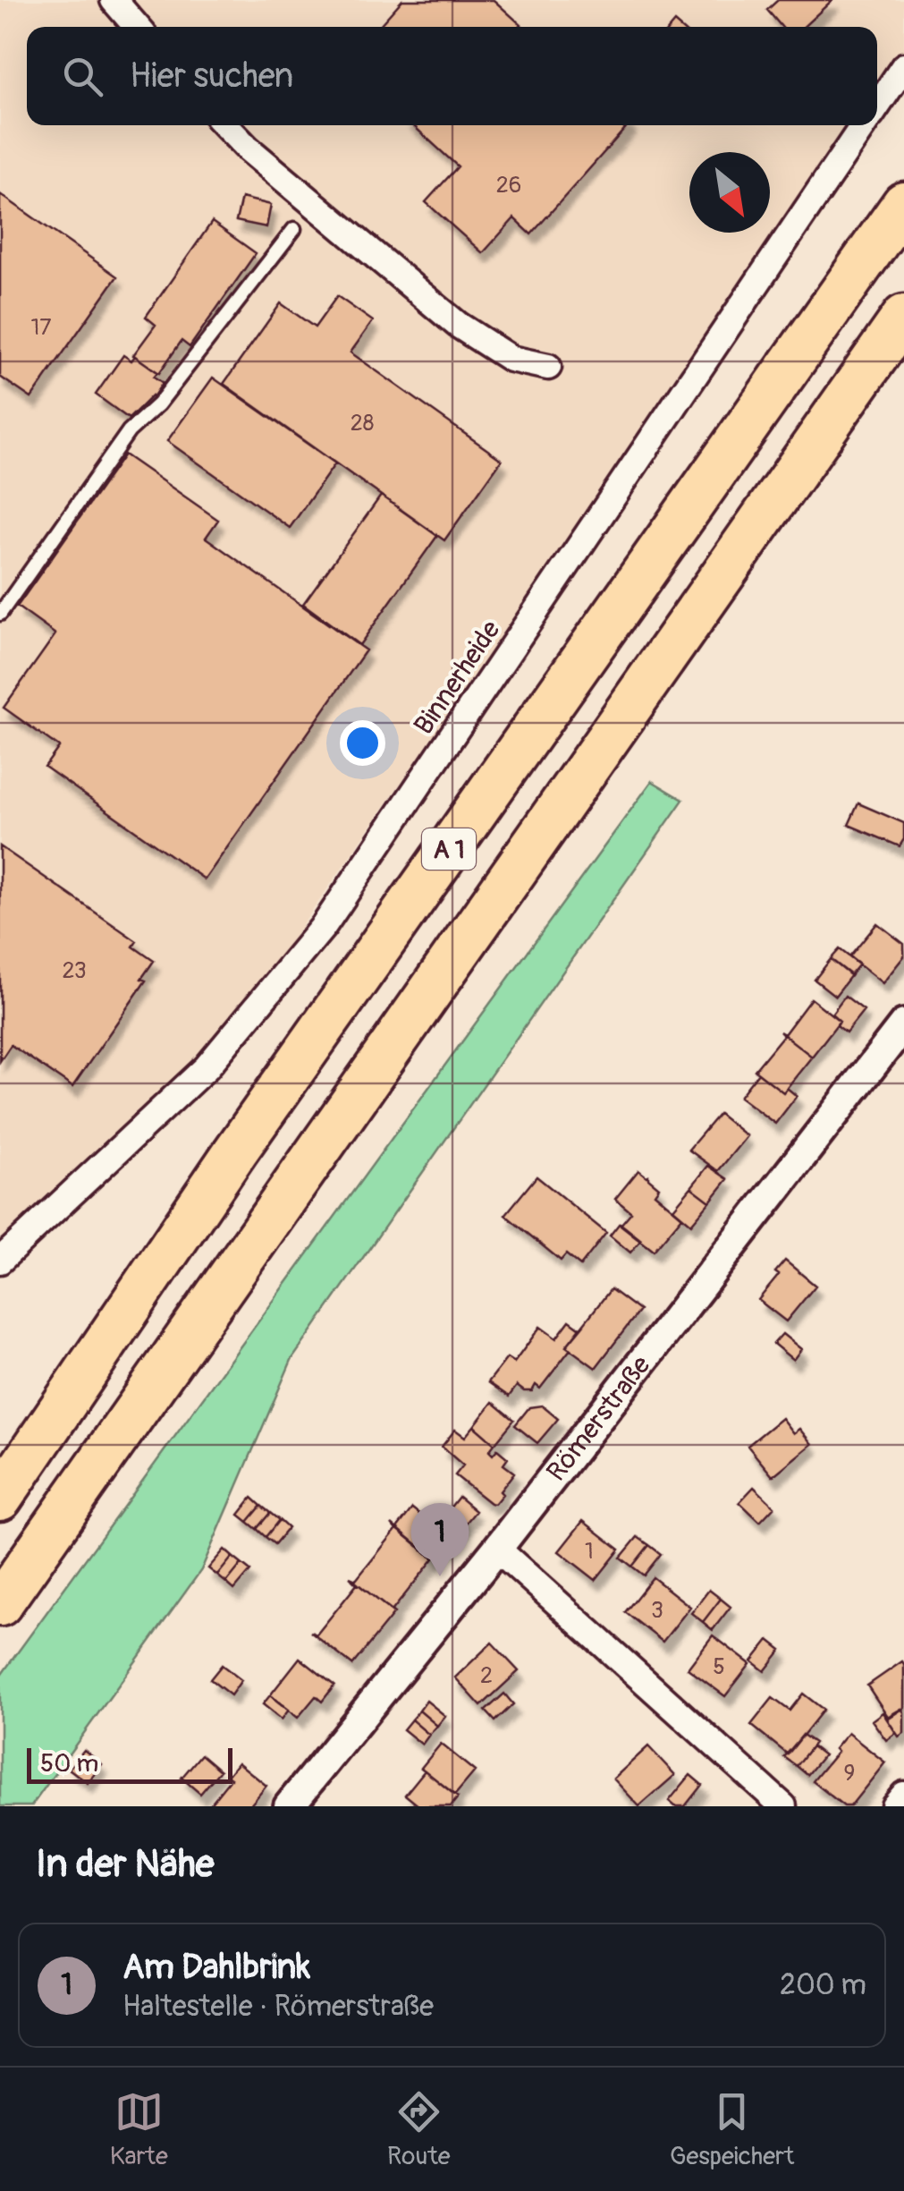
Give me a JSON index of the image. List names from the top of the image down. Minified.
{"streets":{"highway":["A 1"],"street":["Binnerheide","Römerstraße"]},"house_numbers":["26","17","28","23","1","3","5","2","9"],"scale_bar":"50 m","north":"bottom right","page":{"search":"Hier suchen","pins":"1","scale":"50 m","heading":"In der Nähe","list":[{"mark":"1","name":"Am Dahlbrink","note":"Haltestelle · Römerstraße","value":"200 m"}],"nav":["Karte","Route","Gespeichert"]}}
